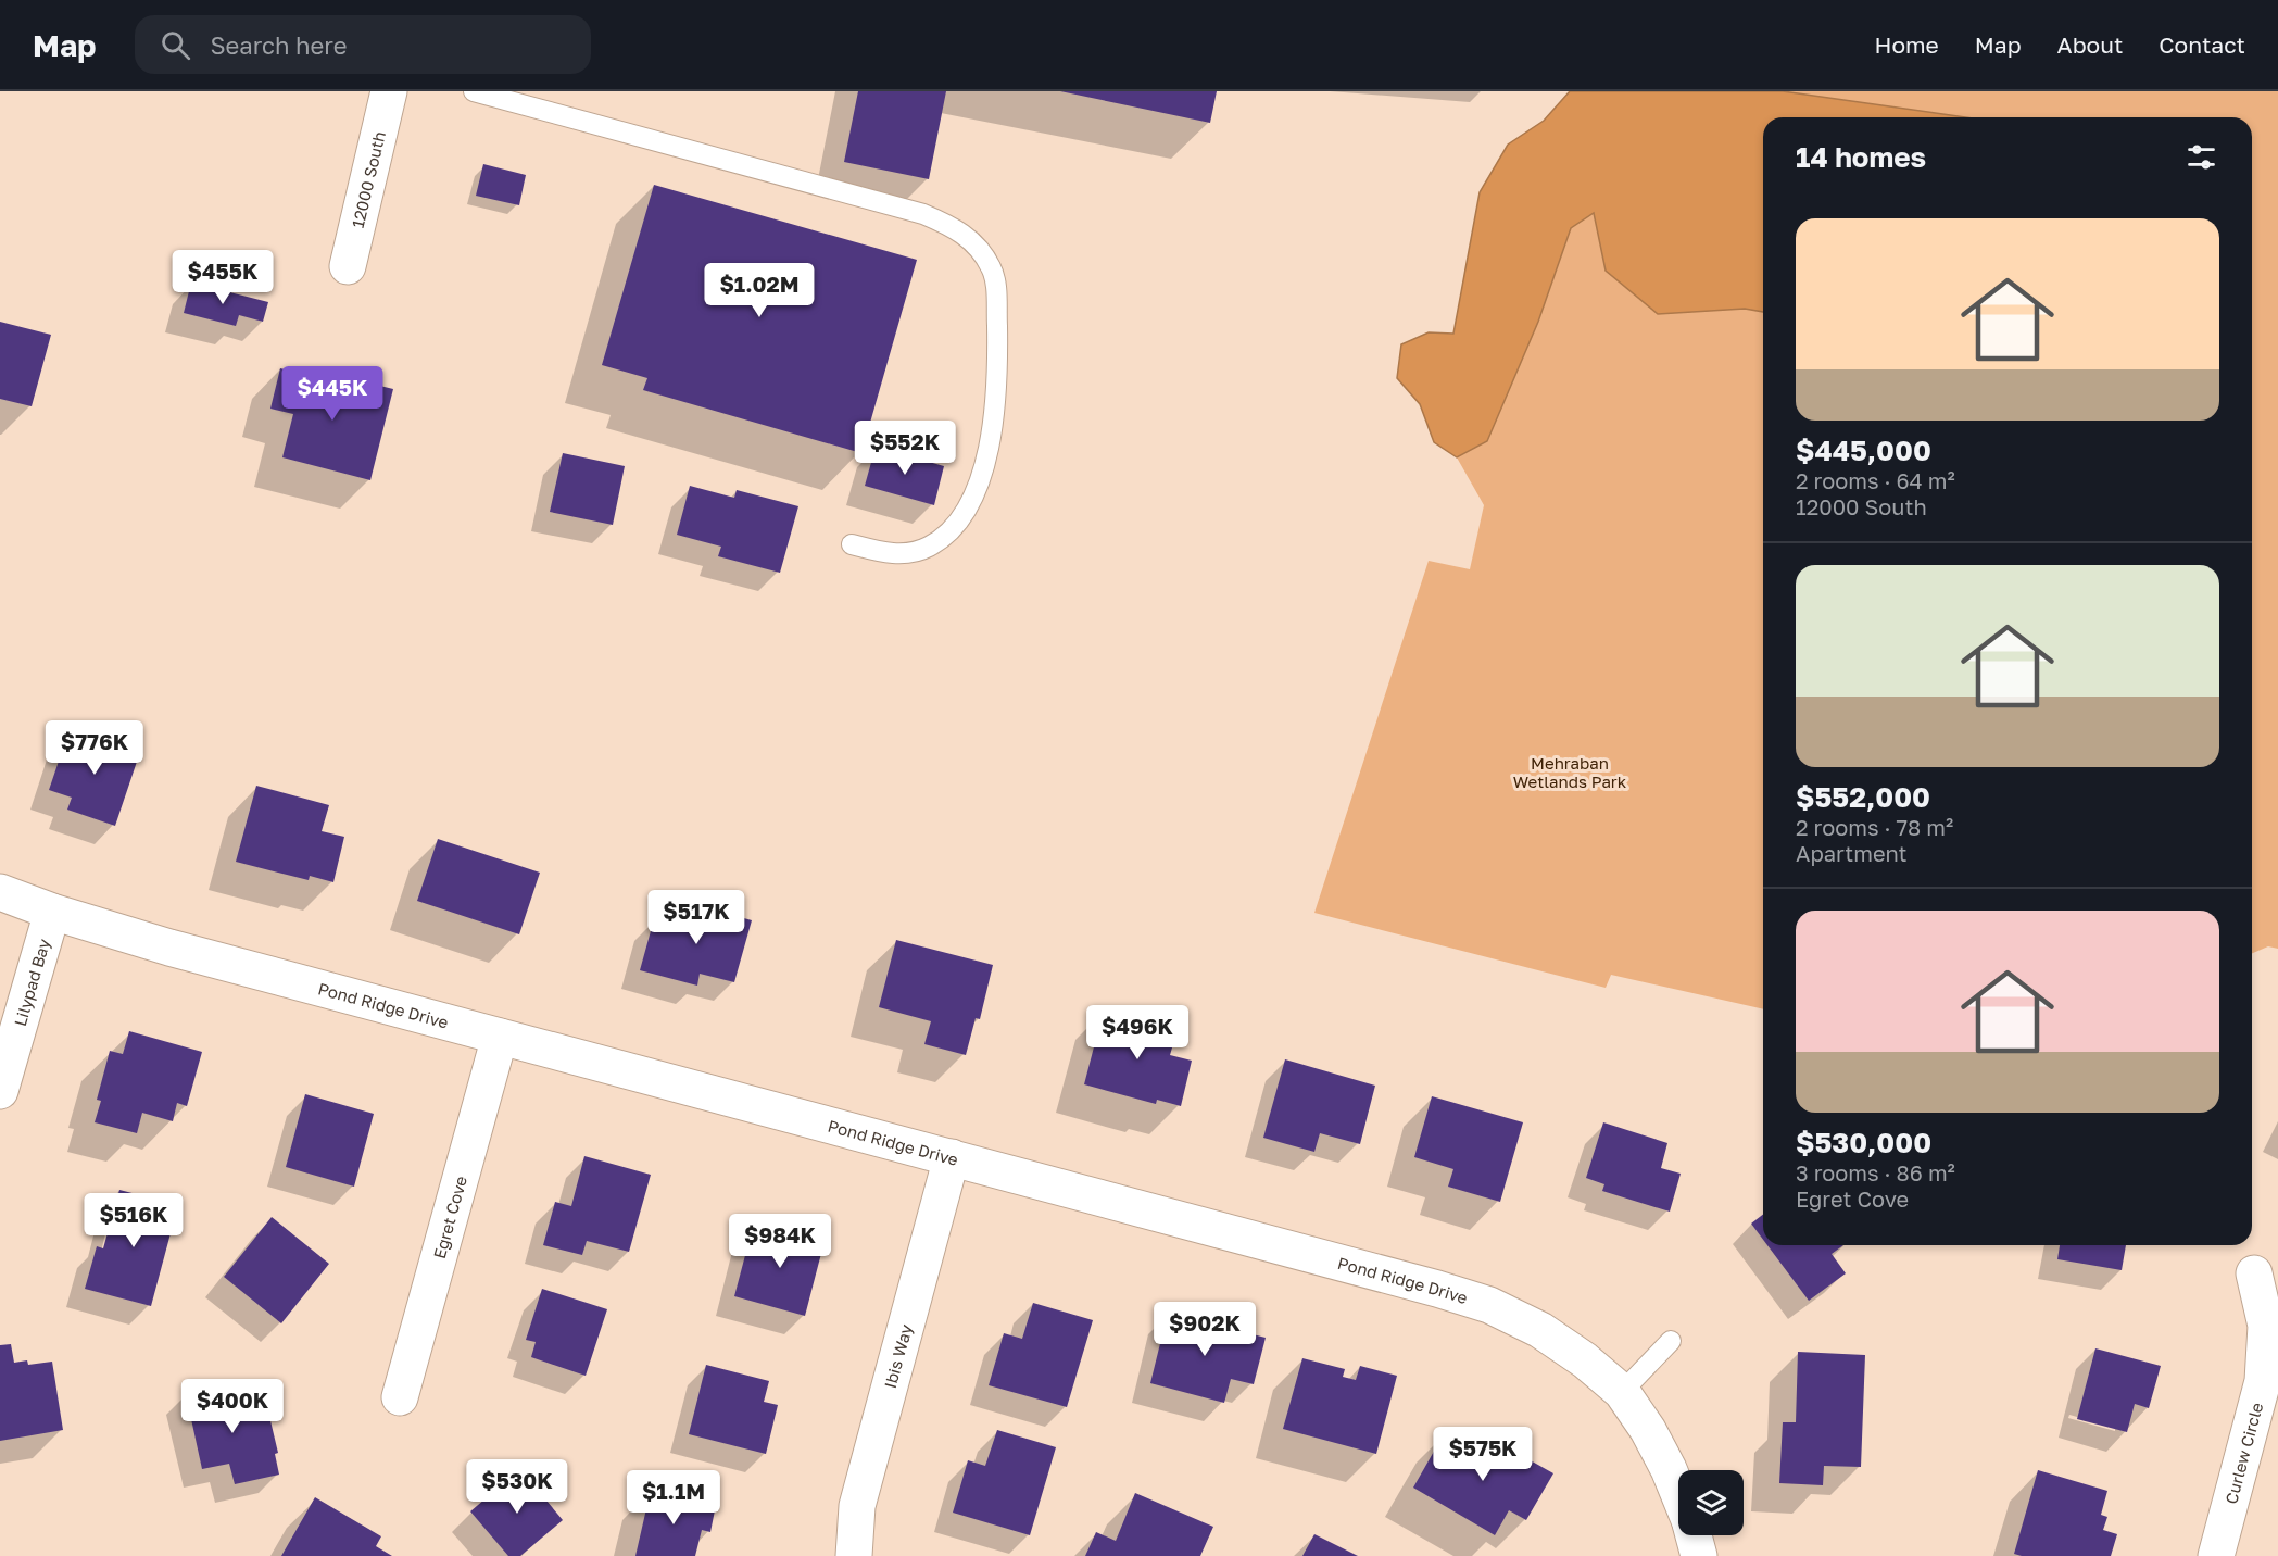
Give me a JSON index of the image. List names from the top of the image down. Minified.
{"streets":{"street":["12000 South","Lilypad Bay","Pond Ridge Drive","Egret Cove","Ibis Way","Curlew Circle"]},"crossings":[["Lilypad Bay","Pond Ridge Drive"],["Pond Ridge Drive","Egret Cove"],["Pond Ridge Drive","Ibis Way"]],"parks":["Mehraban Wetlands Park"],"page":{"header":"Map","search":"Search here","nav":["Home","Map","About","Contact"],"heading":"14 homes","list":[{"name":"$445,000","note":"2 rooms · 64 m² · 12000 South"},{"name":"$552,000","note":"2 rooms · 78 m² · Apartment"},{"name":"$530,000","note":"3 rooms · 86 m² · Egret Cove"}],"price":["$455K","$1.02M","$445K","$552K","$776K","$517K","$496K","$516K","$984K","$902K","$400K","$575K","$530K","$1.1M"]}}
